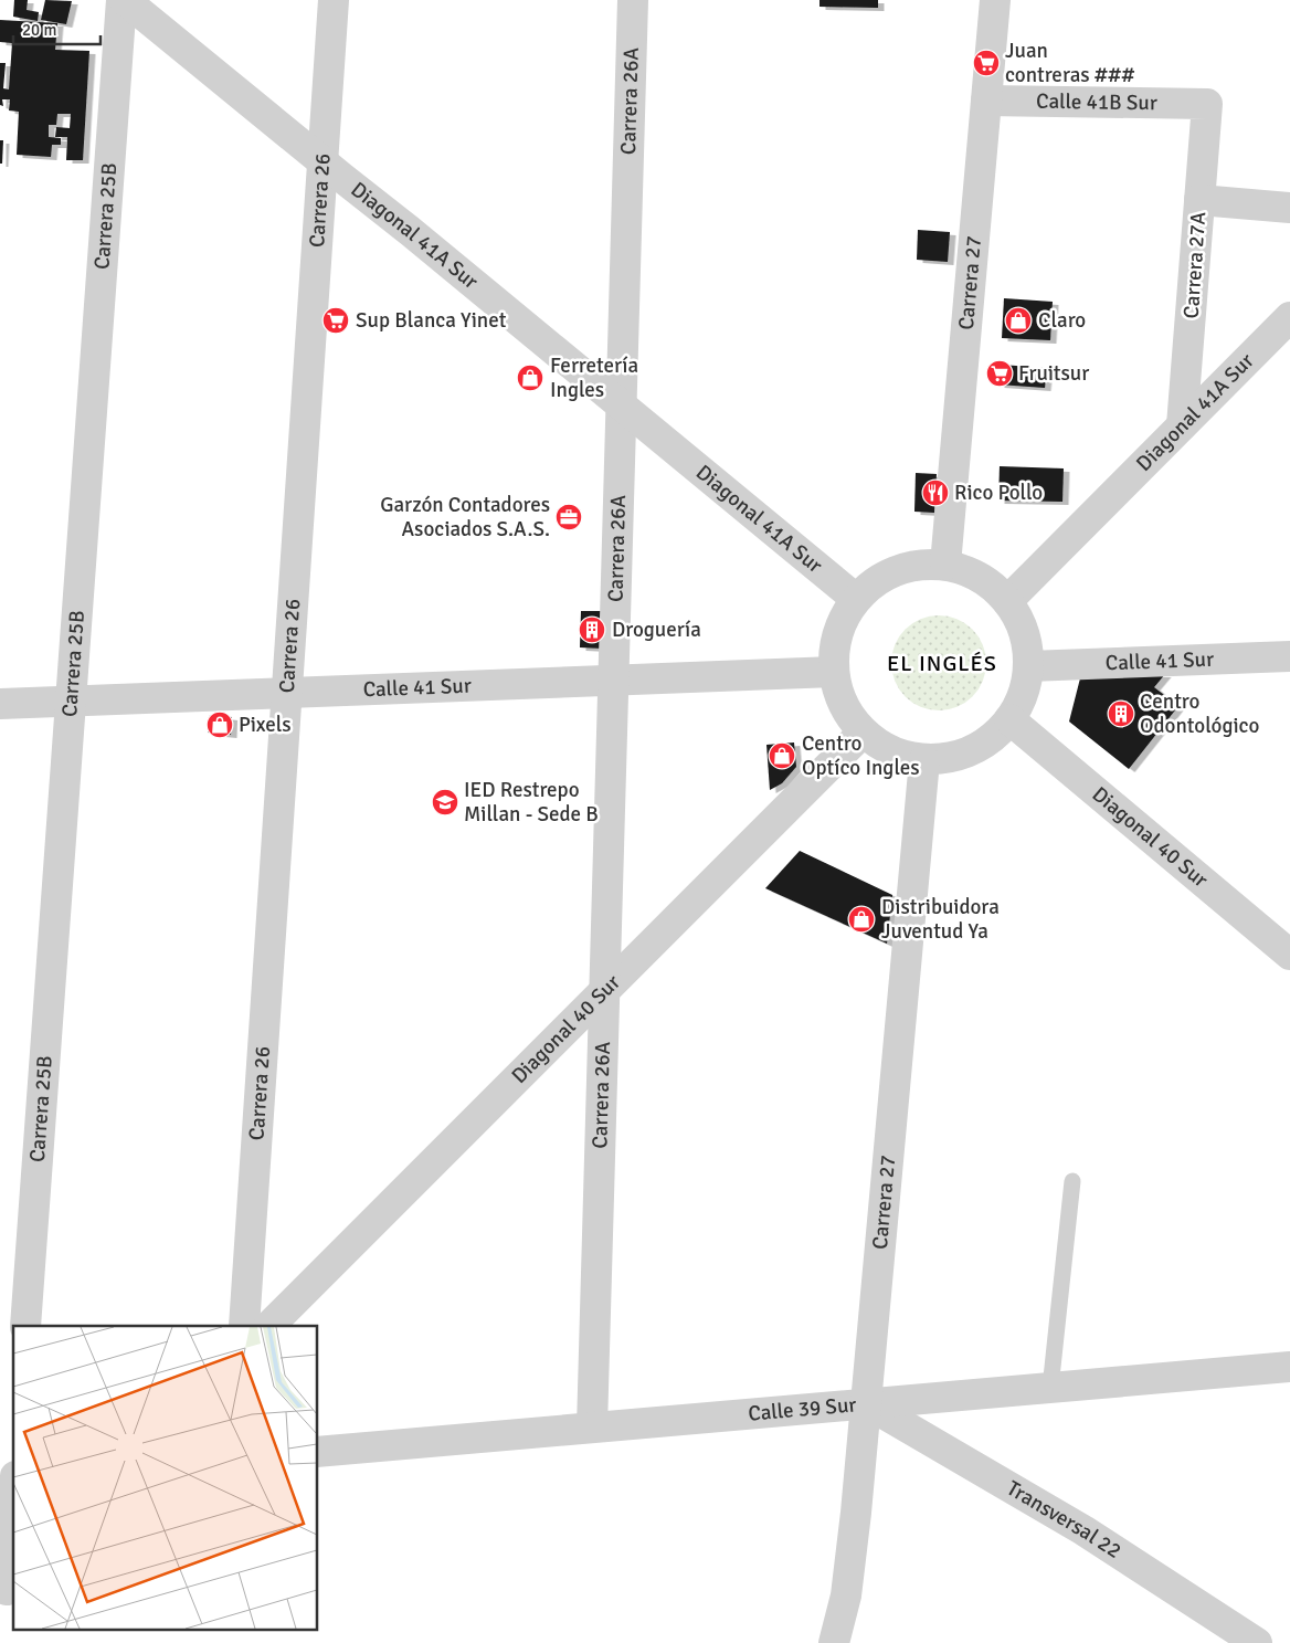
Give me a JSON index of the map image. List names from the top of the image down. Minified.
{"streets":{"street":["Carrera 26A","Calle 41B Sur","Carrera 26","Carrera 25B","Diagonal 41A Sur","Carrera 27A","Carrera 27","Calle 41 Sur","Diagonal 40 Sur","Calle 39 Sur","Transversal 22"]},"crossings":[["Carrera 26A","Diagonal 41A Sur"],["Carrera 26A","Calle 41 Sur"],["Carrera 26A","Diagonal 40 Sur"],["Carrera 26A","Calle 39 Sur"],["Calle 41B Sur","Carrera 27A"],["Calle 41B Sur","Carrera 27"],["Carrera 26","Diagonal 41A Sur"],["Carrera 26","Calle 41 Sur"],["Carrera 25B","Calle 41 Sur"],["Diagonal 41A Sur","Carrera 27A"],["Diagonal 41A Sur","Carrera 27"],["Diagonal 41A Sur","Calle 41 Sur"],["Diagonal 41A Sur","Diagonal 40 Sur"],["Carrera 27","Calle 41 Sur"],["Carrera 27","Diagonal 40 Sur"],["Carrera 27","Calle 39 Sur"],["Carrera 27","Transversal 22"],["Calle 41 Sur","Diagonal 40 Sur"],["Calle 39 Sur","Transversal 22"]],"districts":["EL INGLÉS"],"places":{"supermarket":["Juan contreras ###","Sup Blanca Yinet","Fruitsur"],"shop":["Claro","Ferretería Ingles","Pixels","Centro Optíco Ingles","Distribuidora Juventud Ya"],"restaurant":["Rico Pollo"],"office":["Garzón Contadores Asociados S.A.S."],"building":["Droguería","Centro Odontológico"],"school or university":["IED Restrepo Millan - Sede B"]},"scale_bar":"20 m"}
